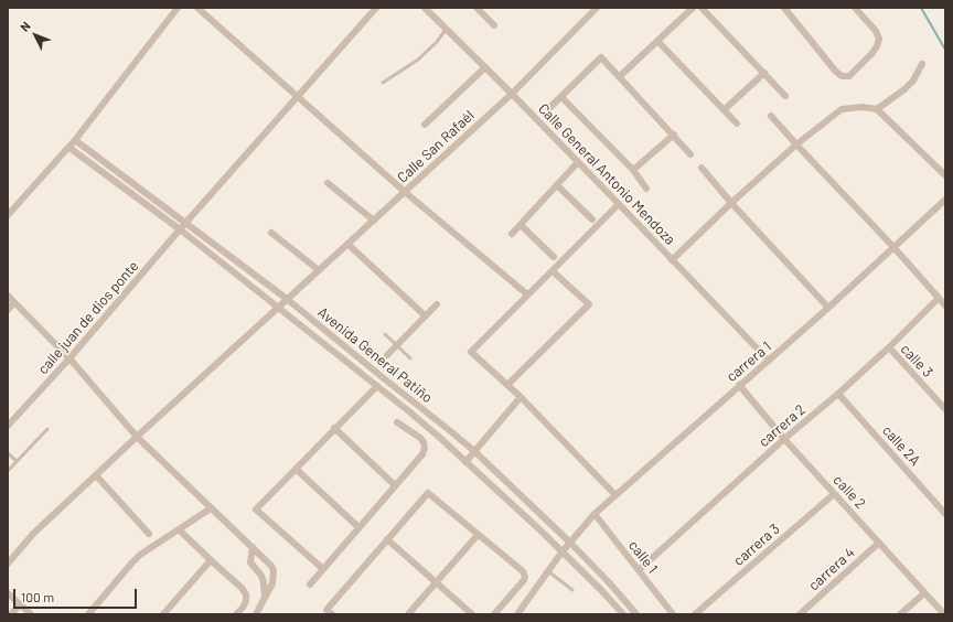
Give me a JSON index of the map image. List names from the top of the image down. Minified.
{"streets":{"street":["Calle San Rafaél","Calle General Antonio Mendoza","calle juan de dios ponte","Avenida General Patiño","calle 3","carrera 1","carrera 2","calle 2A","calle 2","carrera 3","calle 1","carrera 4"]},"crossings":[["Calle San Rafaél","Calle General Antonio Mendoza"],["Calle San Rafaél","Avenida General Patiño"],["Calle General Antonio Mendoza","carrera 1"],["calle juan de dios ponte","Avenida General Patiño"],["Avenida General Patiño","carrera 1"],["calle 3","carrera 2"],["carrera 1","calle 2"],["carrera 1","calle 1"],["carrera 2","calle 2A"],["carrera 2","calle 2"],["carrera 2","calle 1"],["calle 2","carrera 3"],["calle 2","carrera 4"]],"scale_bar":"100 m","north":"top left"}
